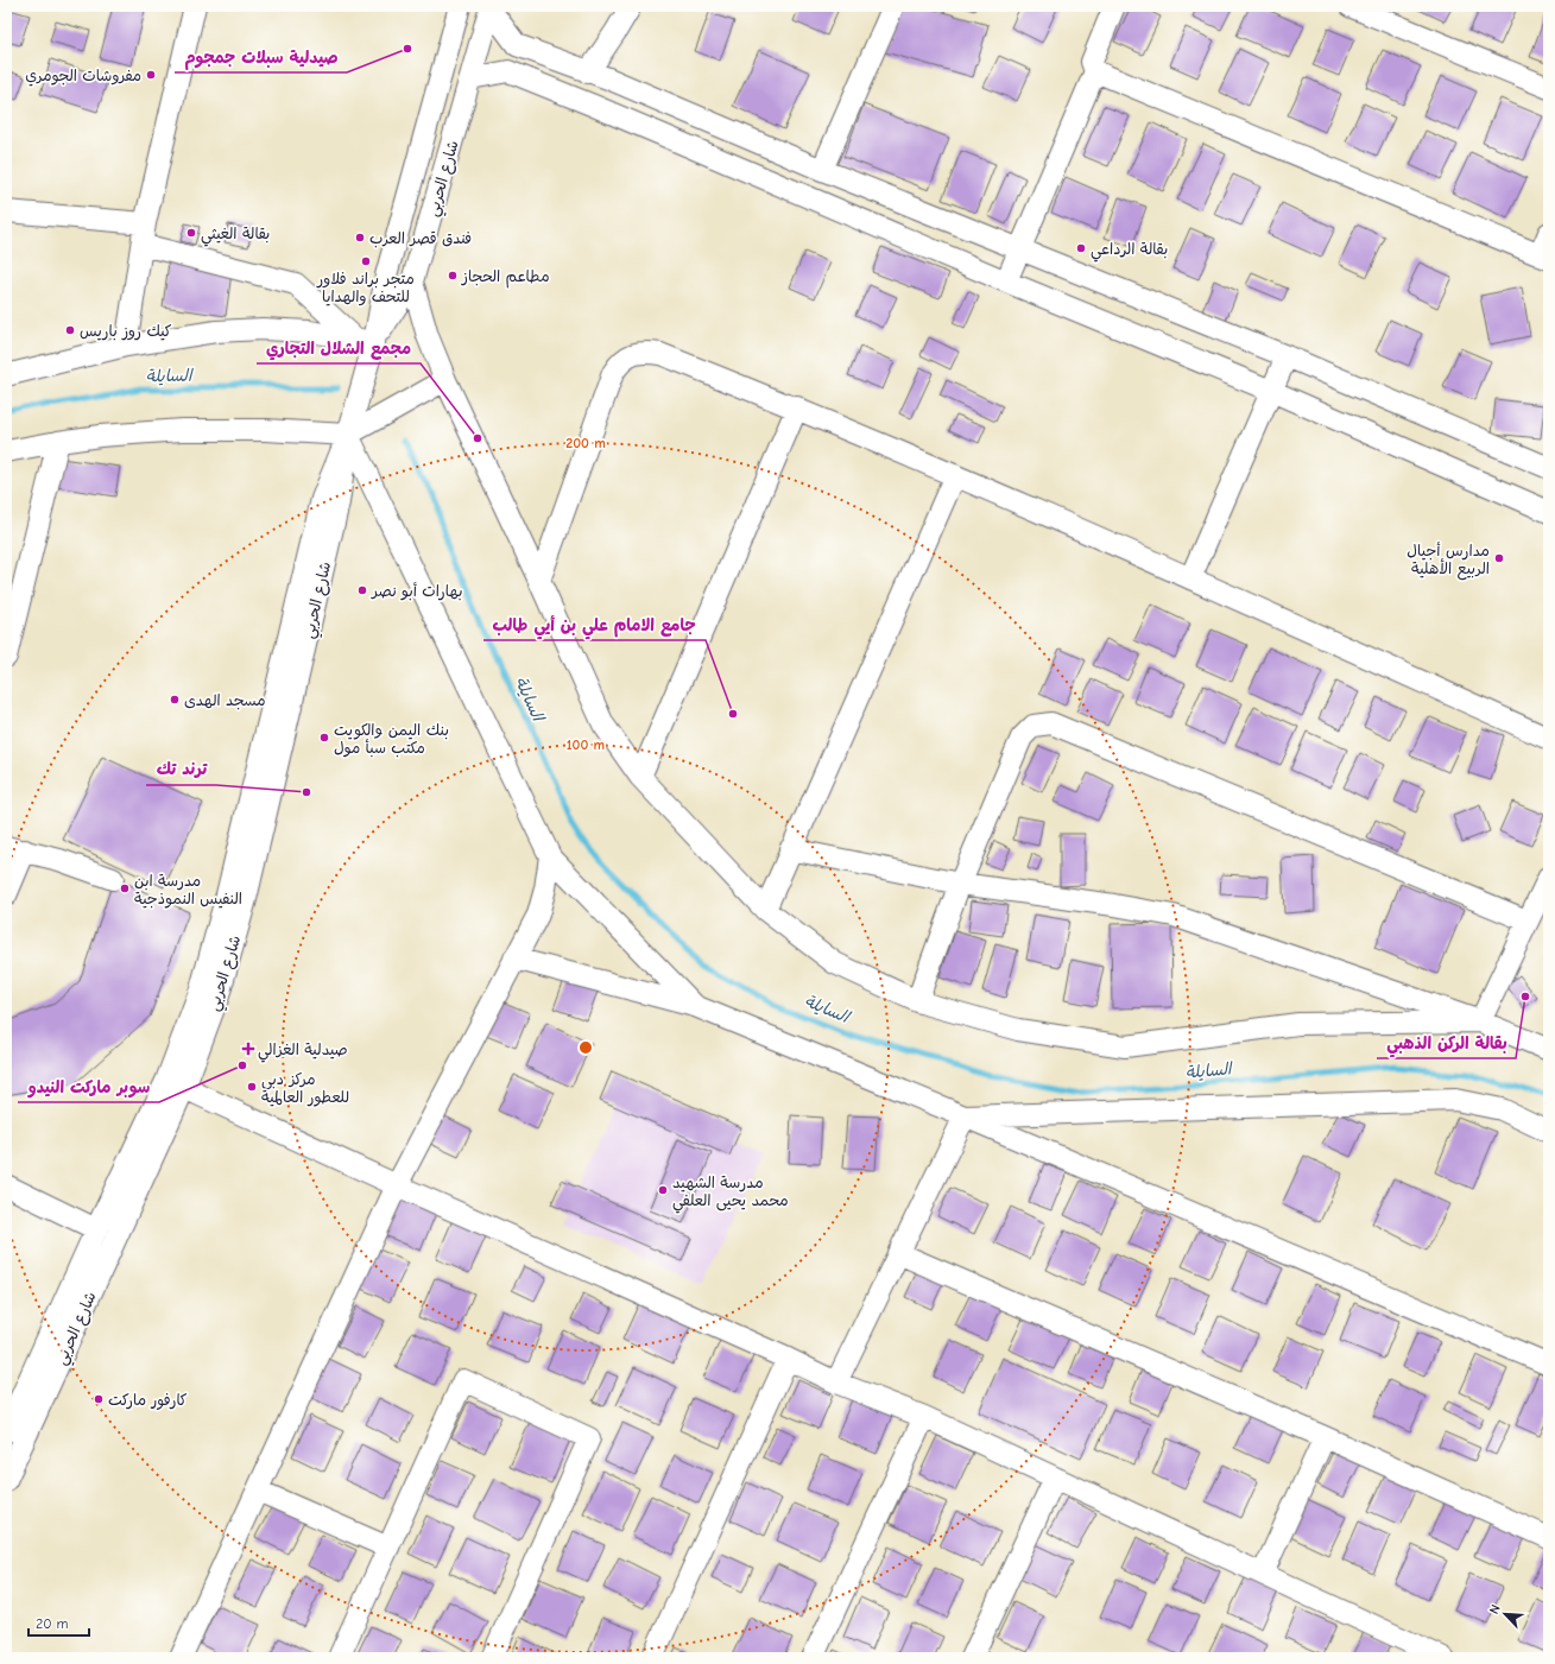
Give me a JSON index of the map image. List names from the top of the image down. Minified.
{"streets":{"street":["شارع الحربي"]},"water":["السايلة"],"places":{"other":["صيدلية سبلات جمجوم","مفروشات الجومري","بقالة الغيثي","فندق قصر العرب","بقالة الرداعي","متجر براند فلاور للتحف والهدايا","مطاعم الحجاز","كيك روز باريس","مجمع الشلال التجاري","مدارس أجيال الربيع الأهلية","بهارات أبو نصر","مسجد الهدى","جامع الامام علي بن أيي طالب","بنك اليمن والكويت مكتب سبأ مول","ترند تك","مدرسة ابن النفيس النموذجية","بقالة الركن الذهبي","سوبر ماركت النيدو","مركز دبي للعطور العالمية","مدرسة الشهيد محمد يحيى العلفي","كارفور ماركت"],"health":["صيدلية الغزالي"]},"scale_bar":"20 m","north":"top left","rings":["200 m","100 m"]}
